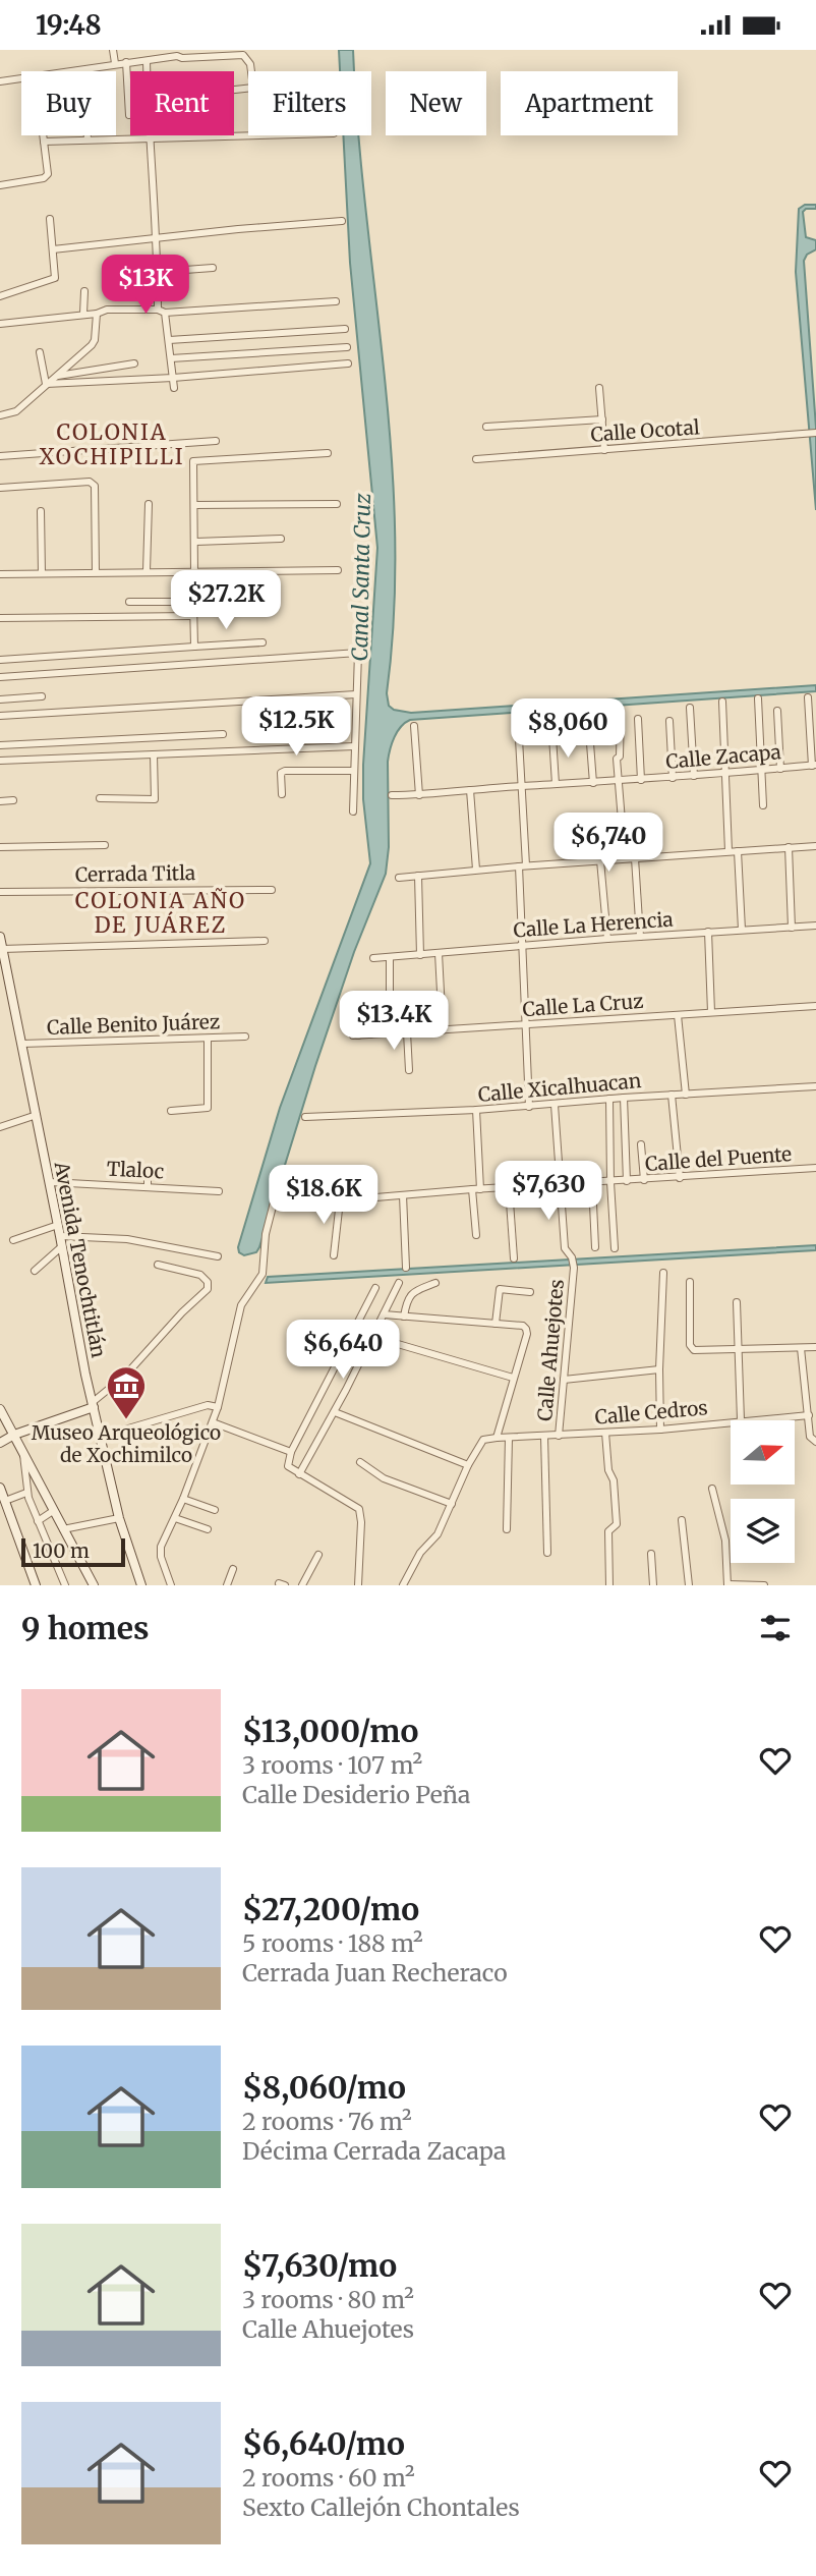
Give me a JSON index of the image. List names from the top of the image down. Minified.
{"streets":{"main road":["Avenida Tenochtitlán"],"street":["Calle Ocotal","Calle Zacapa","Cerrada Titla","Calle La Herencia","Calle La Cruz","Calle Benito Juárez","Calle Xicalhuacan","Calle del Puente","Tlaloc","Calle Ahuejotes","Calle Cedros"]},"crossings":[["Calle Benito Juárez","Avenida Tenochtitlán"],["Calle Xicalhuacan","Calle Ahuejotes"],["Calle del Puente","Calle Ahuejotes"],["Tlaloc","Avenida Tenochtitlán"],["Calle Ahuejotes","Calle Cedros"]],"districts":["COLONIA XOCHIPILLI","COLONIA AÑO DE JUÁREZ"],"water":["Canal Santa Cruz"],"places":{"museum":["Museo Arqueológico de Xochimilco"]},"scale_bar":"100 m","north":"right","page":{"status":"19:48","chip":["Buy","Rent","Filters","New","Apartment"],"price":["$13K","$27.2K","$12.5K","$8,060","$6,740","$13.4K","$7,630","$18.6K","$6,640"],"scale":"100 m","heading":"9 homes","list":[{"name":"$13,000/mo","note":"3 rooms · 107 m² · Calle Desiderio Peña"},{"name":"$27,200/mo","note":"5 rooms · 188 m² · Cerrada Juan Recheraco"},{"name":"$8,060/mo","note":"2 rooms · 76 m² · Décima Cerrada Zacapa"},{"name":"$7,630/mo","note":"3 rooms · 80 m² · Calle Ahuejotes"},{"name":"$6,640/mo","note":"2 rooms · 60 m² · Sexto Callejón Chontales"}]}}
